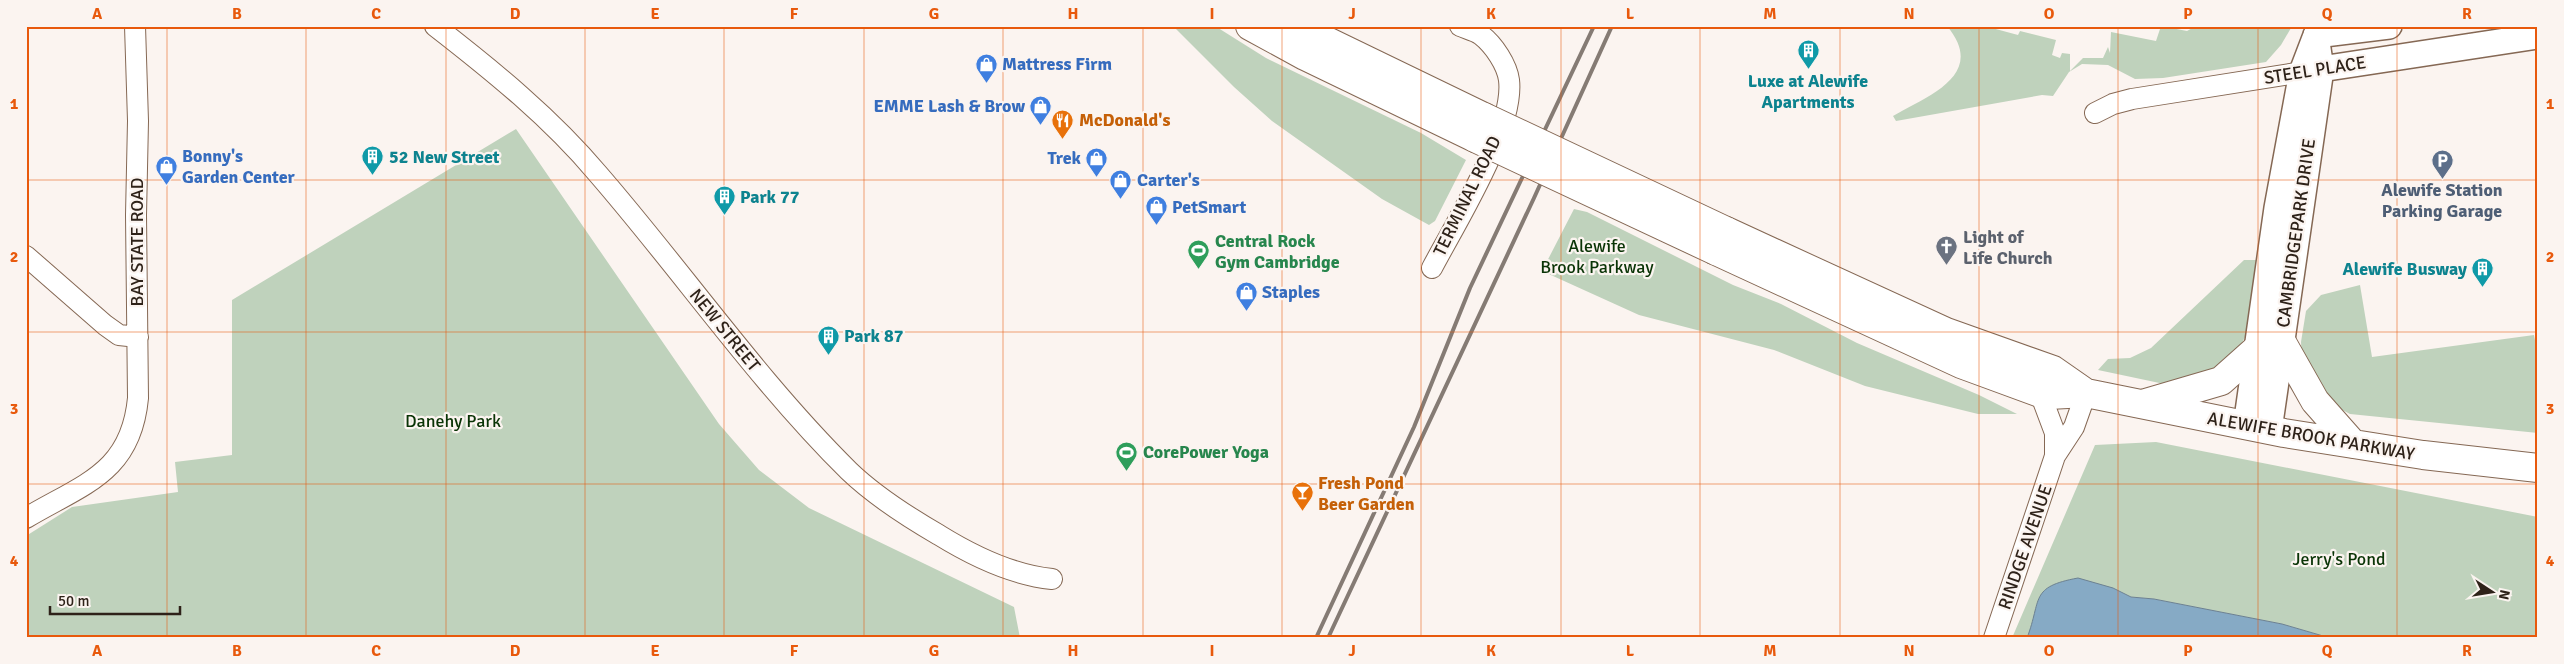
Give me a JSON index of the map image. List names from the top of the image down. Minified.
{"streets":{"highway":["ALEWIFE BROOK PARKWAY"],"main road":["STEEL PLACE","CAMBRIDGEPARK DRIVE"],"street":["TERMINAL ROAD","BAY STATE ROAD","NEW STREET","RINDGE AVENUE"]},"crossings":[["STEEL PLACE","CAMBRIDGEPARK DRIVE"],["CAMBRIDGEPARK DRIVE","ALEWIFE BROOK PARKWAY"],["ALEWIFE BROOK PARKWAY","RINDGE AVENUE"]],"parks":["Alewife Brook Parkway","Danehy Park","Jerry's Pond"],"places":{"building":["Luxe at Alewife Apartments","52 New Street","Park 77","Alewife Busway","Park 87"],"shop":["Mattress Firm","EMME Lash & Brow","Trek","Bonny's Garden Center","Carter's","PetSmart","Staples"],"restaurant":["McDonald's"],"parking":["Alewife Station Parking Garage"],"church":["Light of Life Church"],"sports":["Central Rock Gym Cambridge","CorePower Yoga"],"bar":["Fresh Pond Beer Garden"]},"scale_bar":"50 m","north":"right","grid":{"columns":["A","B","C","D","E","F","G","H","I","J","K","L","M","N","O","P","Q","R"],"rows":["1","2","3","4"]}}
